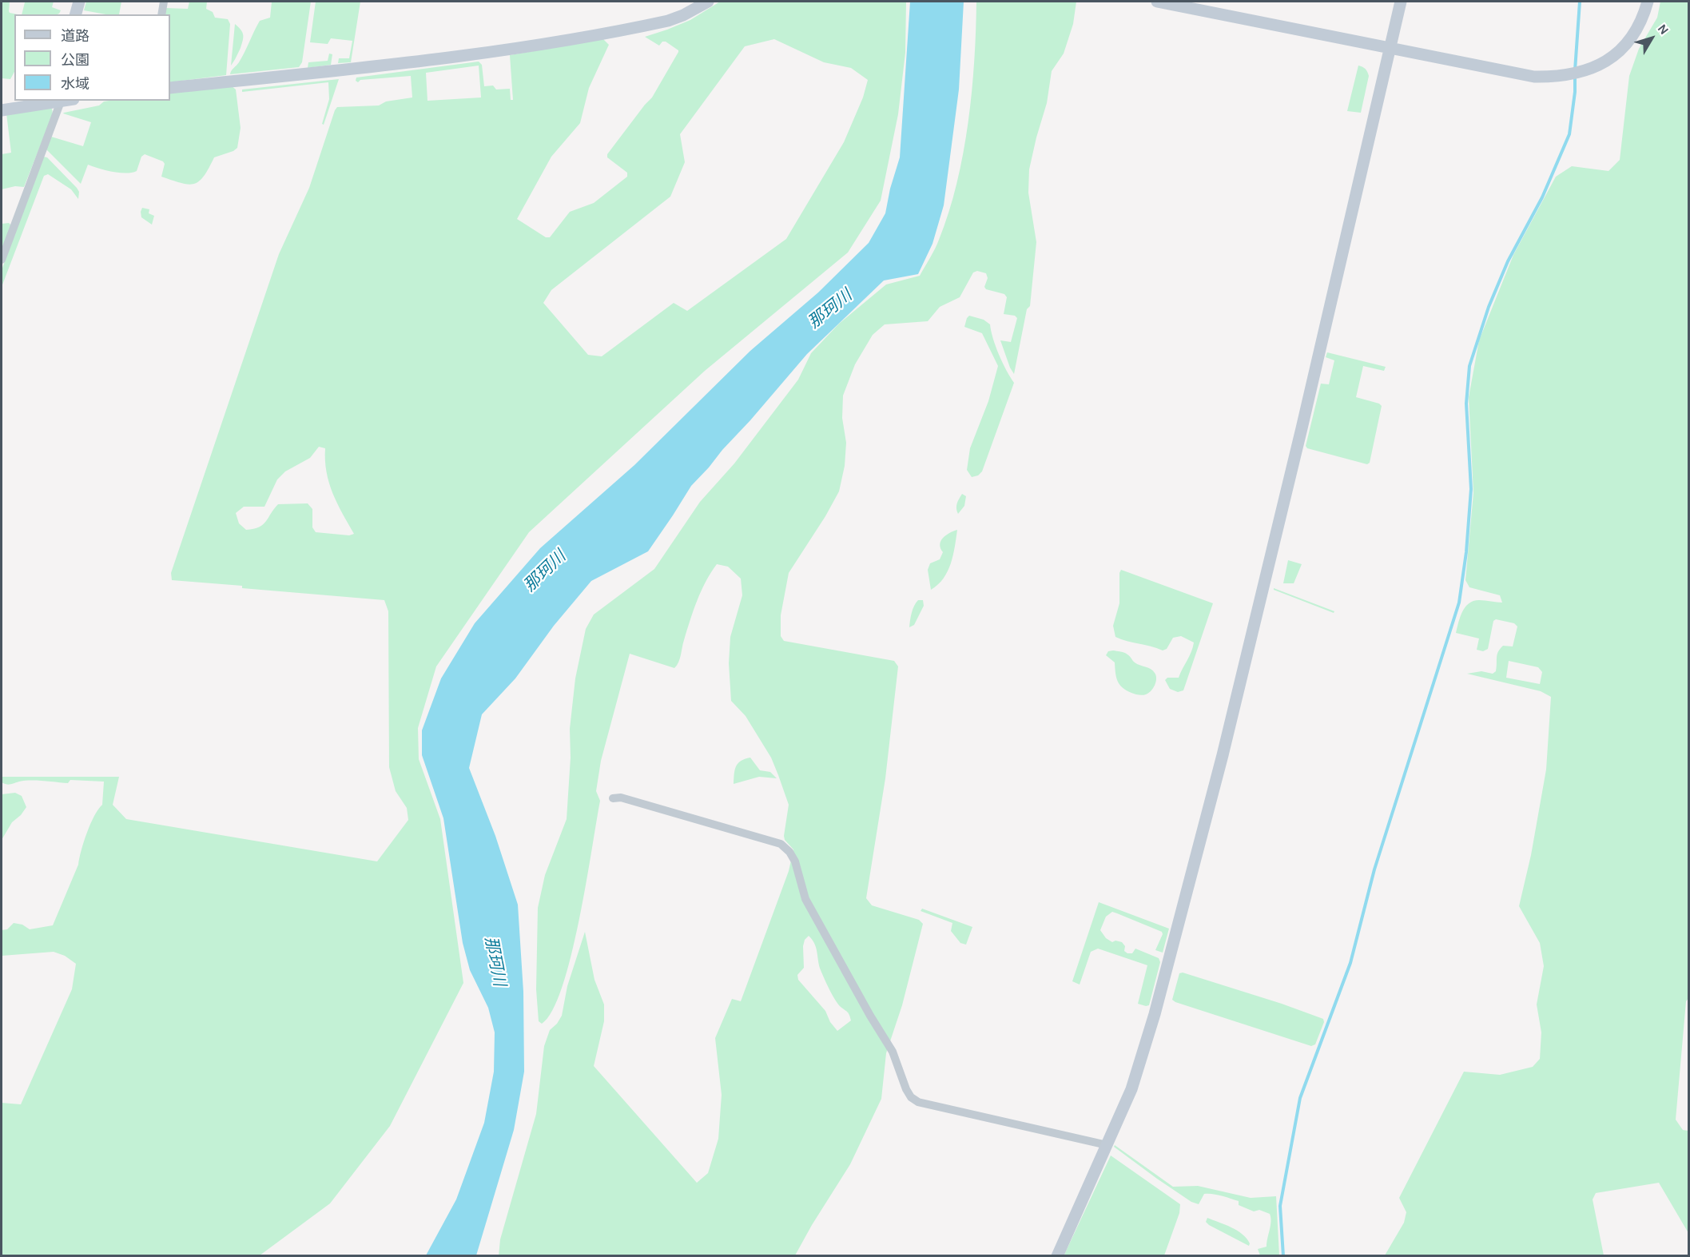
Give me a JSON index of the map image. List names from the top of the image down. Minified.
{"water":["那珂川"],"legend":["道路","公園","水域"],"north":"top right"}
